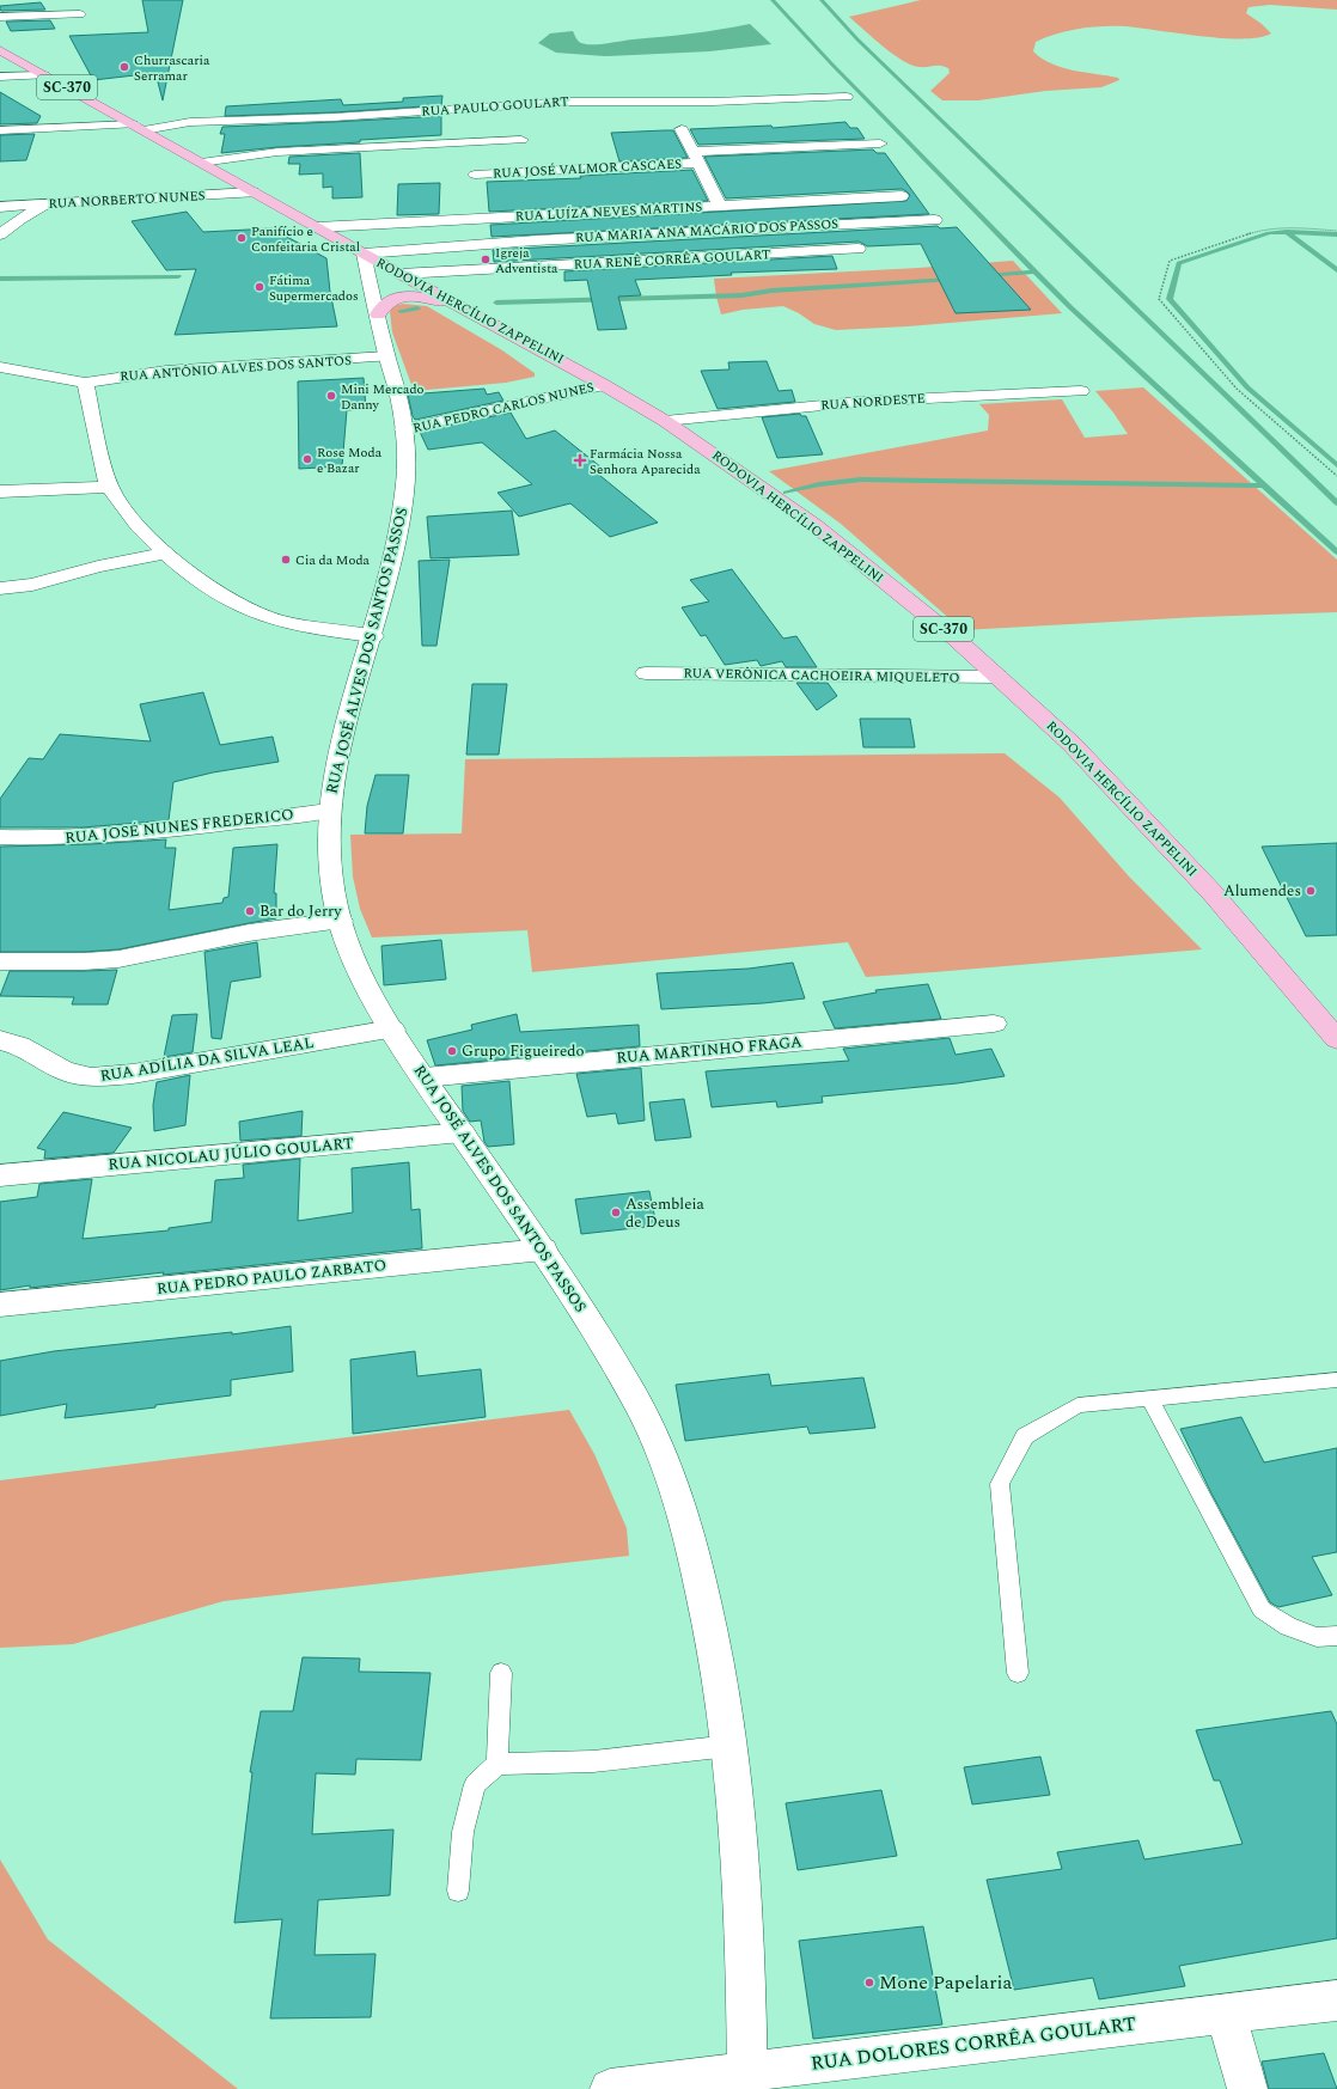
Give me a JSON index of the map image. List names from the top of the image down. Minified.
{"streets":{"main road":["SC-370","RODOVIA HERCÍLIO ZAPPELINI"],"street":["RUA PAULO GOULART","RUA JOSÉ VALMOR CASCAES","RUA NORBERTO NUNES","RUA LUÍZA NEVES MARTINS","RUA MARIA ANA MACÁRIO DOS PASSOS","RUA RENÊ CORRÊA GOULART","RUA ANTÔNIO ALVES DOS SANTOS","RUA NORDESTE","RUA PEDRO CARLOS NUNES","RUA JOSÉ ALVES DOS SANTOS PASSOS","RUA VERÔNICA CACHOEIRA MIQUELETO","RUA JOSÉ NUNES FREDERICO","RUA MARTINHO FRAGA","RUA ADÍLIA DA SILVA LEAL","RUA NICOLAU JÚLIO GOULART","RUA PEDRO PAULO ZARBATO","RUA DOLORES CORRÊA GOULART"]},"crossings":[["RUA PAULO GOULART","RODOVIA HERCÍLIO ZAPPELINI"],["RUA NORBERTO NUNES","RODOVIA HERCÍLIO ZAPPELINI"],["RUA LUÍZA NEVES MARTINS","RODOVIA HERCÍLIO ZAPPELINI"],["RUA MARIA ANA MACÁRIO DOS PASSOS","RODOVIA HERCÍLIO ZAPPELINI"],["RUA MARIA ANA MACÁRIO DOS PASSOS","RUA JOSÉ ALVES DOS SANTOS PASSOS"],["RUA RENÊ CORRÊA GOULART","RODOVIA HERCÍLIO ZAPPELINI"],["RODOVIA HERCÍLIO ZAPPELINI","RUA NORDESTE"],["RODOVIA HERCÍLIO ZAPPELINI","RUA PEDRO CARLOS NUNES"],["RODOVIA HERCÍLIO ZAPPELINI","RUA JOSÉ ALVES DOS SANTOS PASSOS"],["RODOVIA HERCÍLIO ZAPPELINI","RUA VERÔNICA CACHOEIRA MIQUELETO"],["RUA ANTÔNIO ALVES DOS SANTOS","RUA JOSÉ ALVES DOS SANTOS PASSOS"],["RUA PEDRO CARLOS NUNES","RUA JOSÉ ALVES DOS SANTOS PASSOS"],["RUA JOSÉ ALVES DOS SANTOS PASSOS","RUA JOSÉ NUNES FREDERICO"],["RUA JOSÉ ALVES DOS SANTOS PASSOS","RUA MARTINHO FRAGA"],["RUA JOSÉ ALVES DOS SANTOS PASSOS","RUA ADÍLIA DA SILVA LEAL"],["RUA JOSÉ ALVES DOS SANTOS PASSOS","RUA NICOLAU JÚLIO GOULART"],["RUA JOSÉ ALVES DOS SANTOS PASSOS","RUA PEDRO PAULO ZARBATO"],["RUA JOSÉ ALVES DOS SANTOS PASSOS","RUA DOLORES CORRÊA GOULART"]],"places":{"other":["Churrascaria Serramar","Panifício e Confeitaria Cristal","Igreja Adventista","Fátima Supermercados","Mini Mercado Danny","Rose Moda e Bazar","Cia da Moda","Alumendes","Bar do Jerry","Grupo Figueiredo","Assembleia de Deus","Mone Papelaria"],"health":["Farmácia Nossa Senhora Aparecida"]}}
